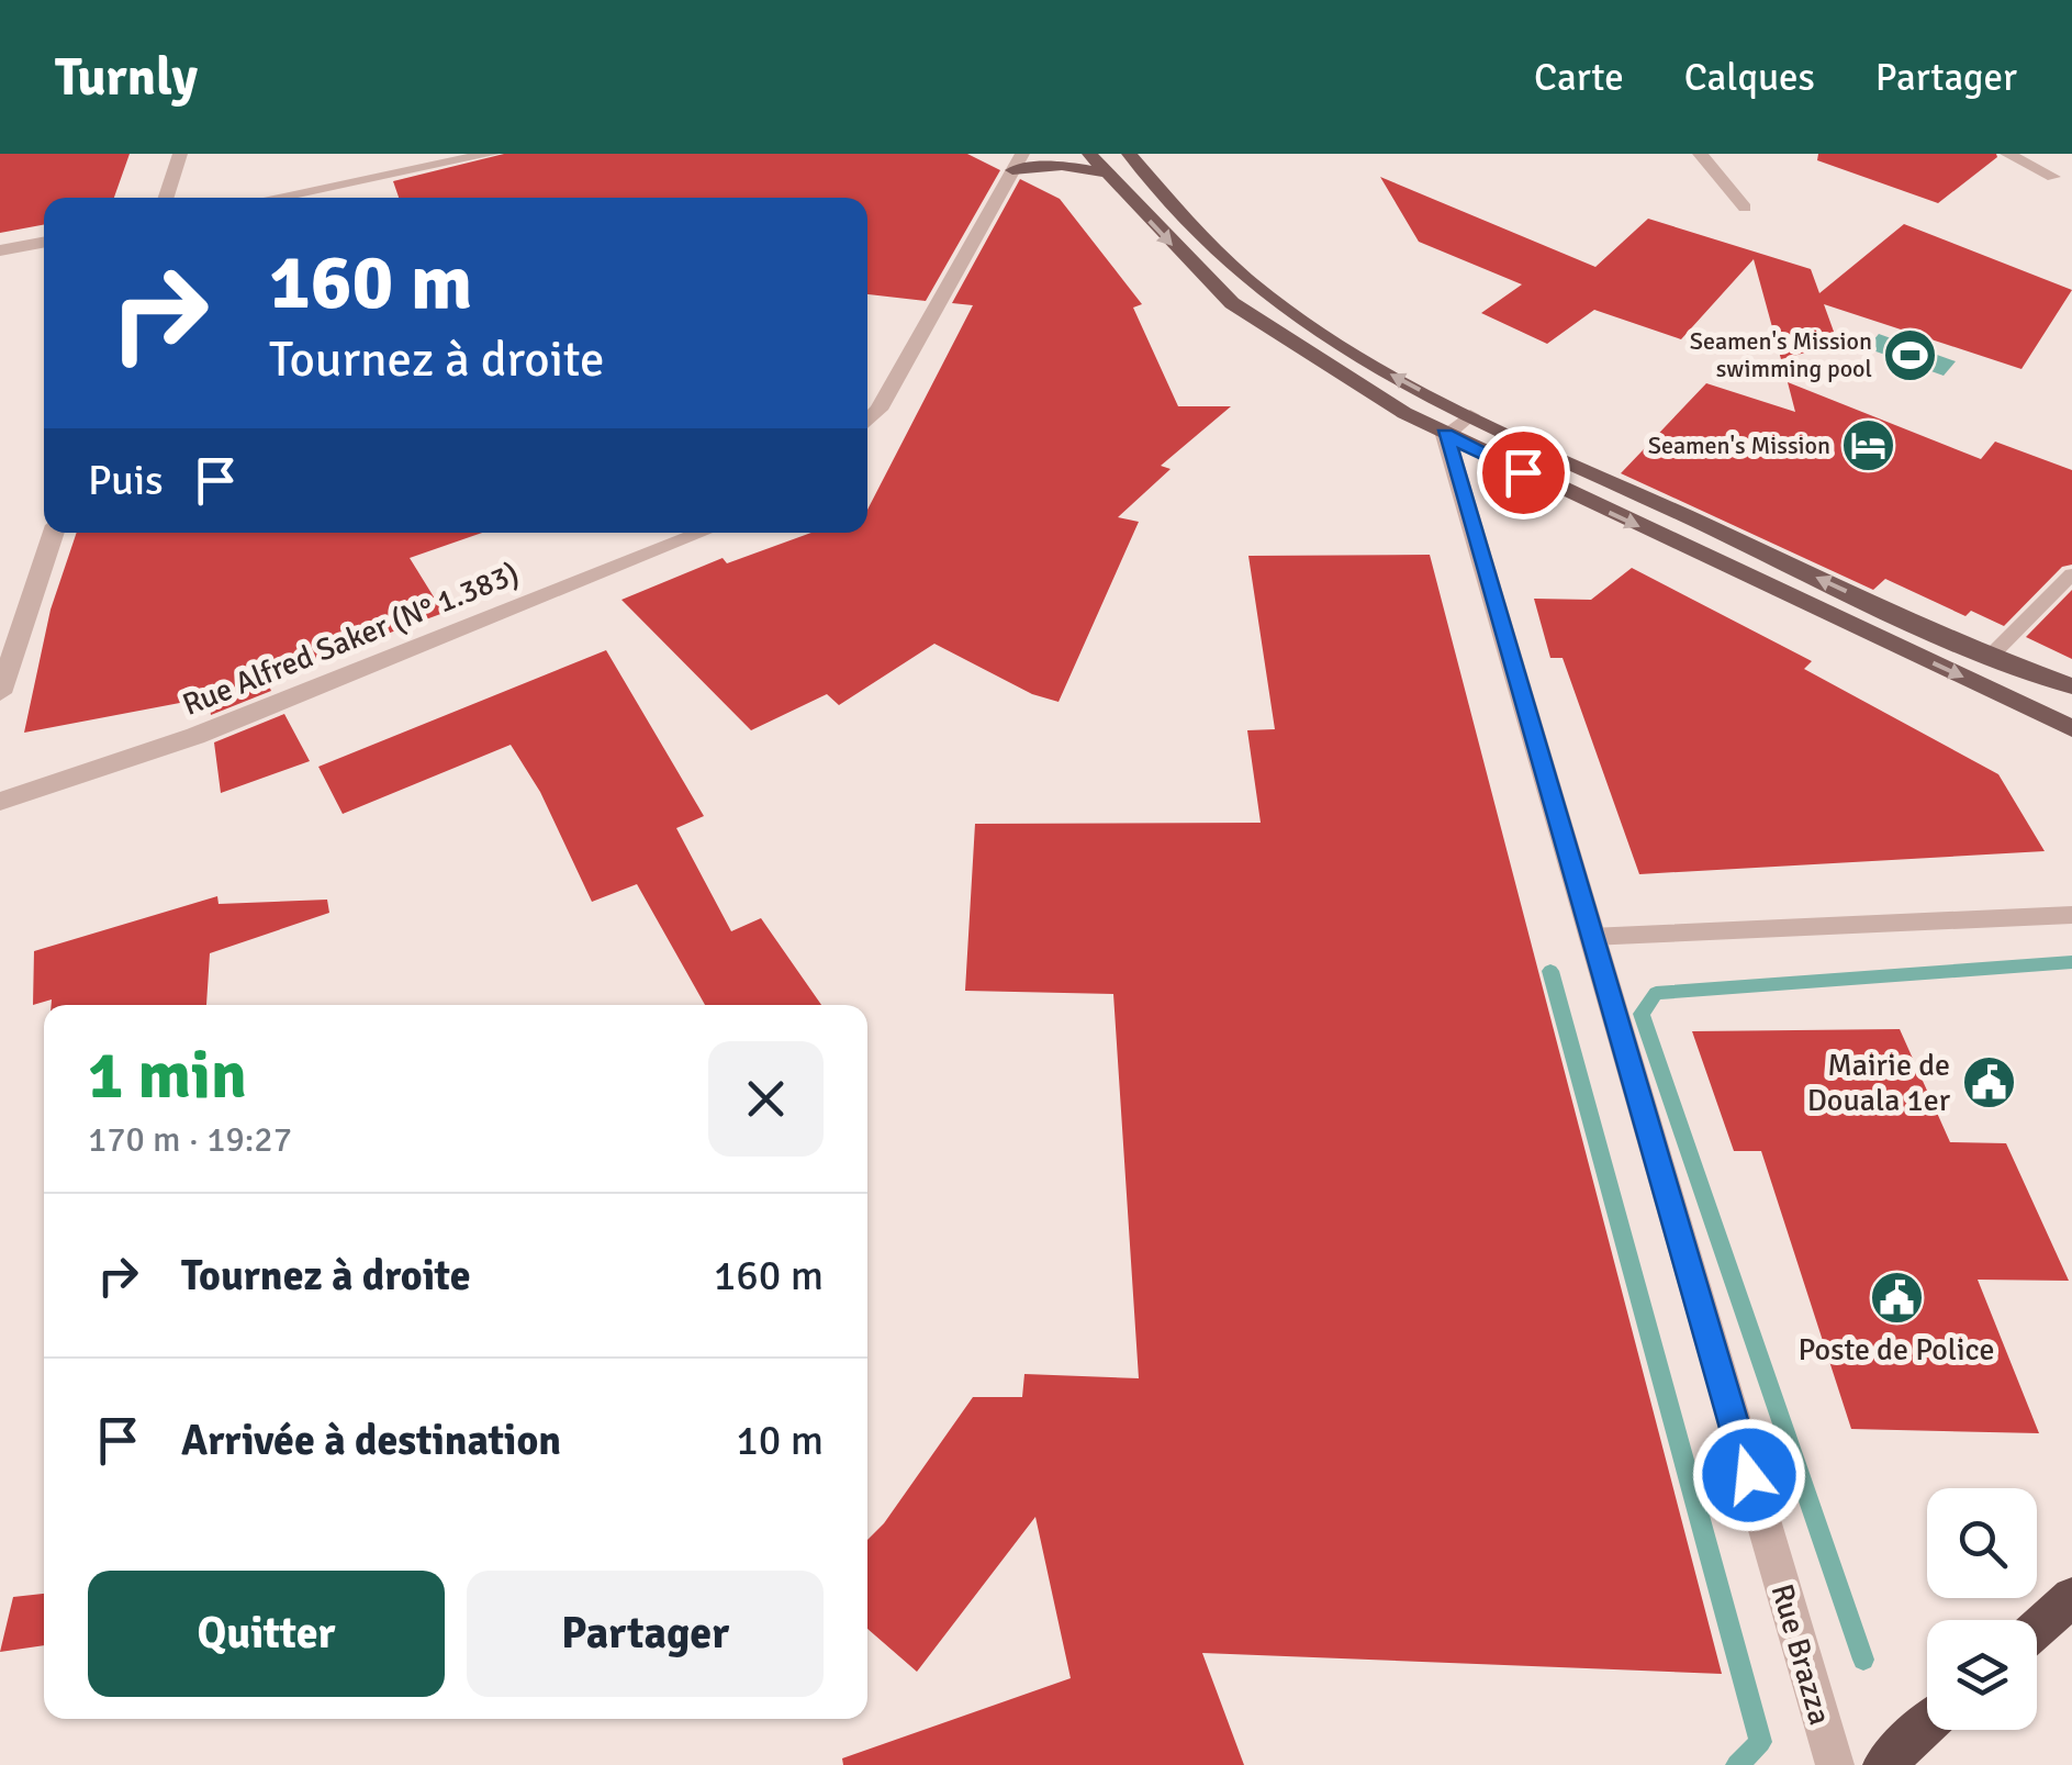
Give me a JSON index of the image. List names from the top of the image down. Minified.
{"streets":{"street":["Rue Alfred Saker (N° 1.383)","Rue Brazza"]},"places":{"sports":["Seamen's Mission swimming pool"],"hotel":["Seamen's Mission"],"public building":["Mairie de Douala 1er","Poste de Police"]},"page":{"header":"Turnly","nav":["Carte","Calques","Partager"],"turn":["160 m","Tournez à droite"],"then":"Puis","heading":["1 min","170 m · 19:27"],"list":[{"name":"Tournez à droite","value":"160 m"},{"name":"Arrivée à destination","value":"10 m"}],"buttons":["Quitter","Partager"]}}
